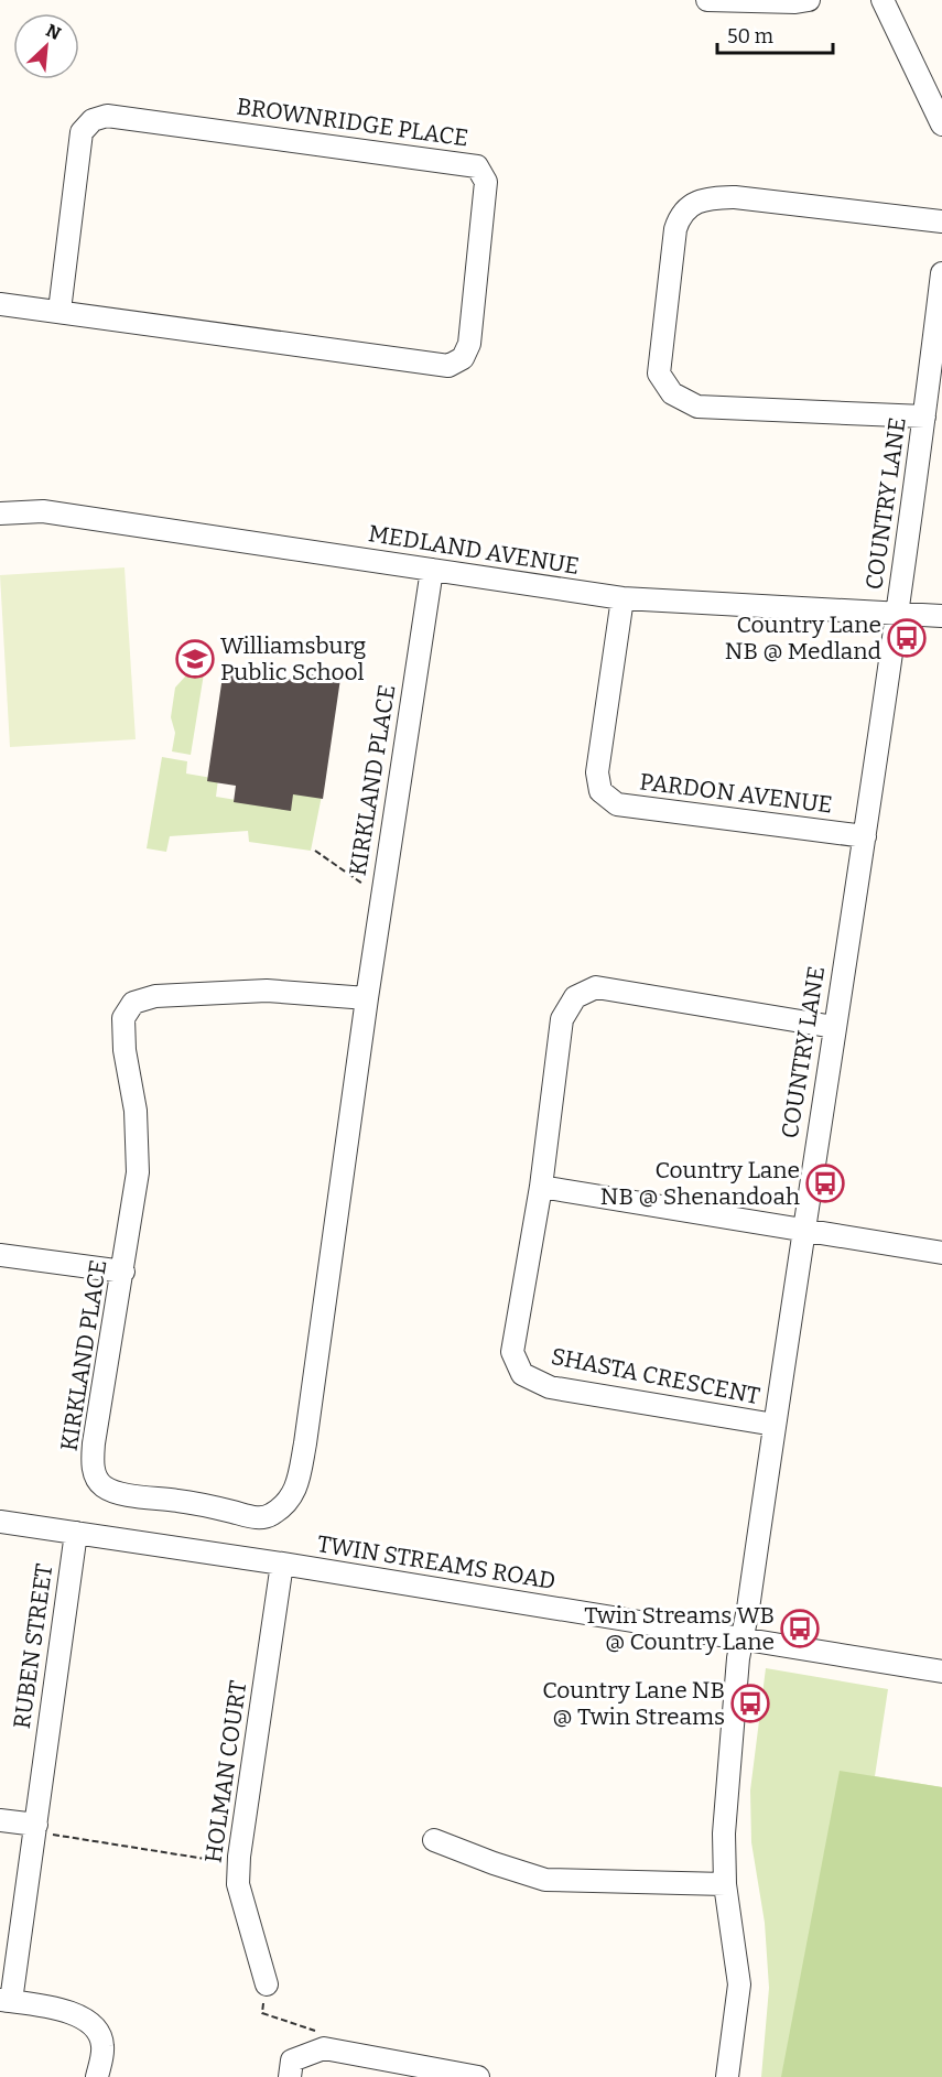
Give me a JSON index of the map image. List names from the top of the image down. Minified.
{"streets":{"street":["BROWNRIDGE PLACE","COUNTRY LANE","MEDLAND AVENUE","KIRKLAND PLACE","PARDON AVENUE","SHASTA CRESCENT","TWIN STREAMS ROAD","RUBEN STREET","HOLMAN COURT"]},"crossings":[["COUNTRY LANE","MEDLAND AVENUE"],["COUNTRY LANE","PARDON AVENUE"],["COUNTRY LANE","SHASTA CRESCENT"],["COUNTRY LANE","TWIN STREAMS ROAD"],["MEDLAND AVENUE","KIRKLAND PLACE"],["MEDLAND AVENUE","PARDON AVENUE"],["TWIN STREAMS ROAD","RUBEN STREET"],["TWIN STREAMS ROAD","HOLMAN COURT"]],"places":{"bus stop":["Country Lane NB @ Medland","Country Lane NB @ Shenandoah","Twin Streams WB @ Country Lane","Country Lane NB @ Twin Streams"],"school or university":["Williamsburg Public School"]},"scale_bar":"50 m","north":"top right"}
